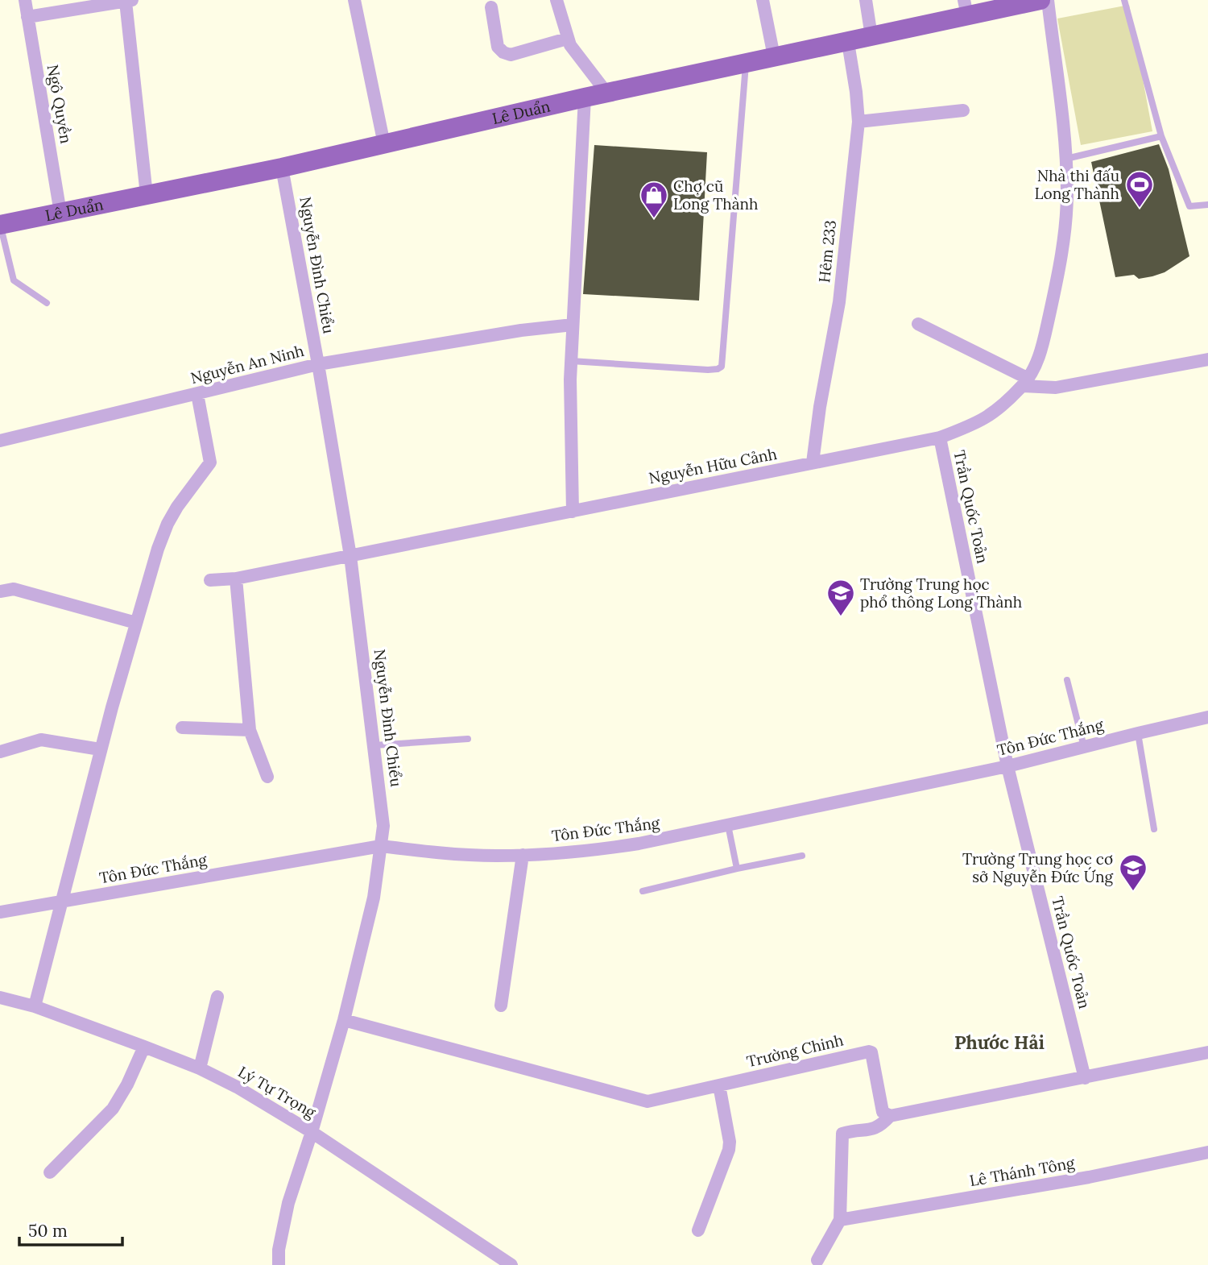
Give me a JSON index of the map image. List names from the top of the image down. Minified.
{"streets":{"main road":["Lê Duẩn"],"street":["Ngô Quyền","Hẻm 233","Nguyễn Đình Chiểu","Nguyễn An Ninh","Nguyễn Hữu Cảnh","Trần Quốc Toản","Tôn Đức Thắng","Trường Chinh","Lý Tự Trọng","Lê Thánh Tông"]},"crossings":[["Ngô Quyền","Lê Duẩn"],["Lê Duẩn","Hẻm 233"],["Lê Duẩn","Nguyễn Đình Chiểu"],["Hẻm 233","Nguyễn Hữu Cảnh"],["Nguyễn Đình Chiểu","Nguyễn An Ninh"],["Nguyễn Đình Chiểu","Nguyễn Hữu Cảnh"],["Nguyễn Đình Chiểu","Tôn Đức Thắng"],["Nguyễn Đình Chiểu","Trường Chinh"],["Nguyễn Đình Chiểu","Lý Tự Trọng"],["Nguyễn Hữu Cảnh","Trần Quốc Toản"],["Trần Quốc Toản","Tôn Đức Thắng"]],"districts":["Phước Hải"],"places":{"sports":["Nhà thi đấu Long Thành"],"shop":["Chợ cũ Long Thành"],"school or university":["Trường Trung học phổ thông Long Thành","Trường Trung học cơ sở Nguyễn Đức Ứng"]},"scale_bar":"50 m"}
